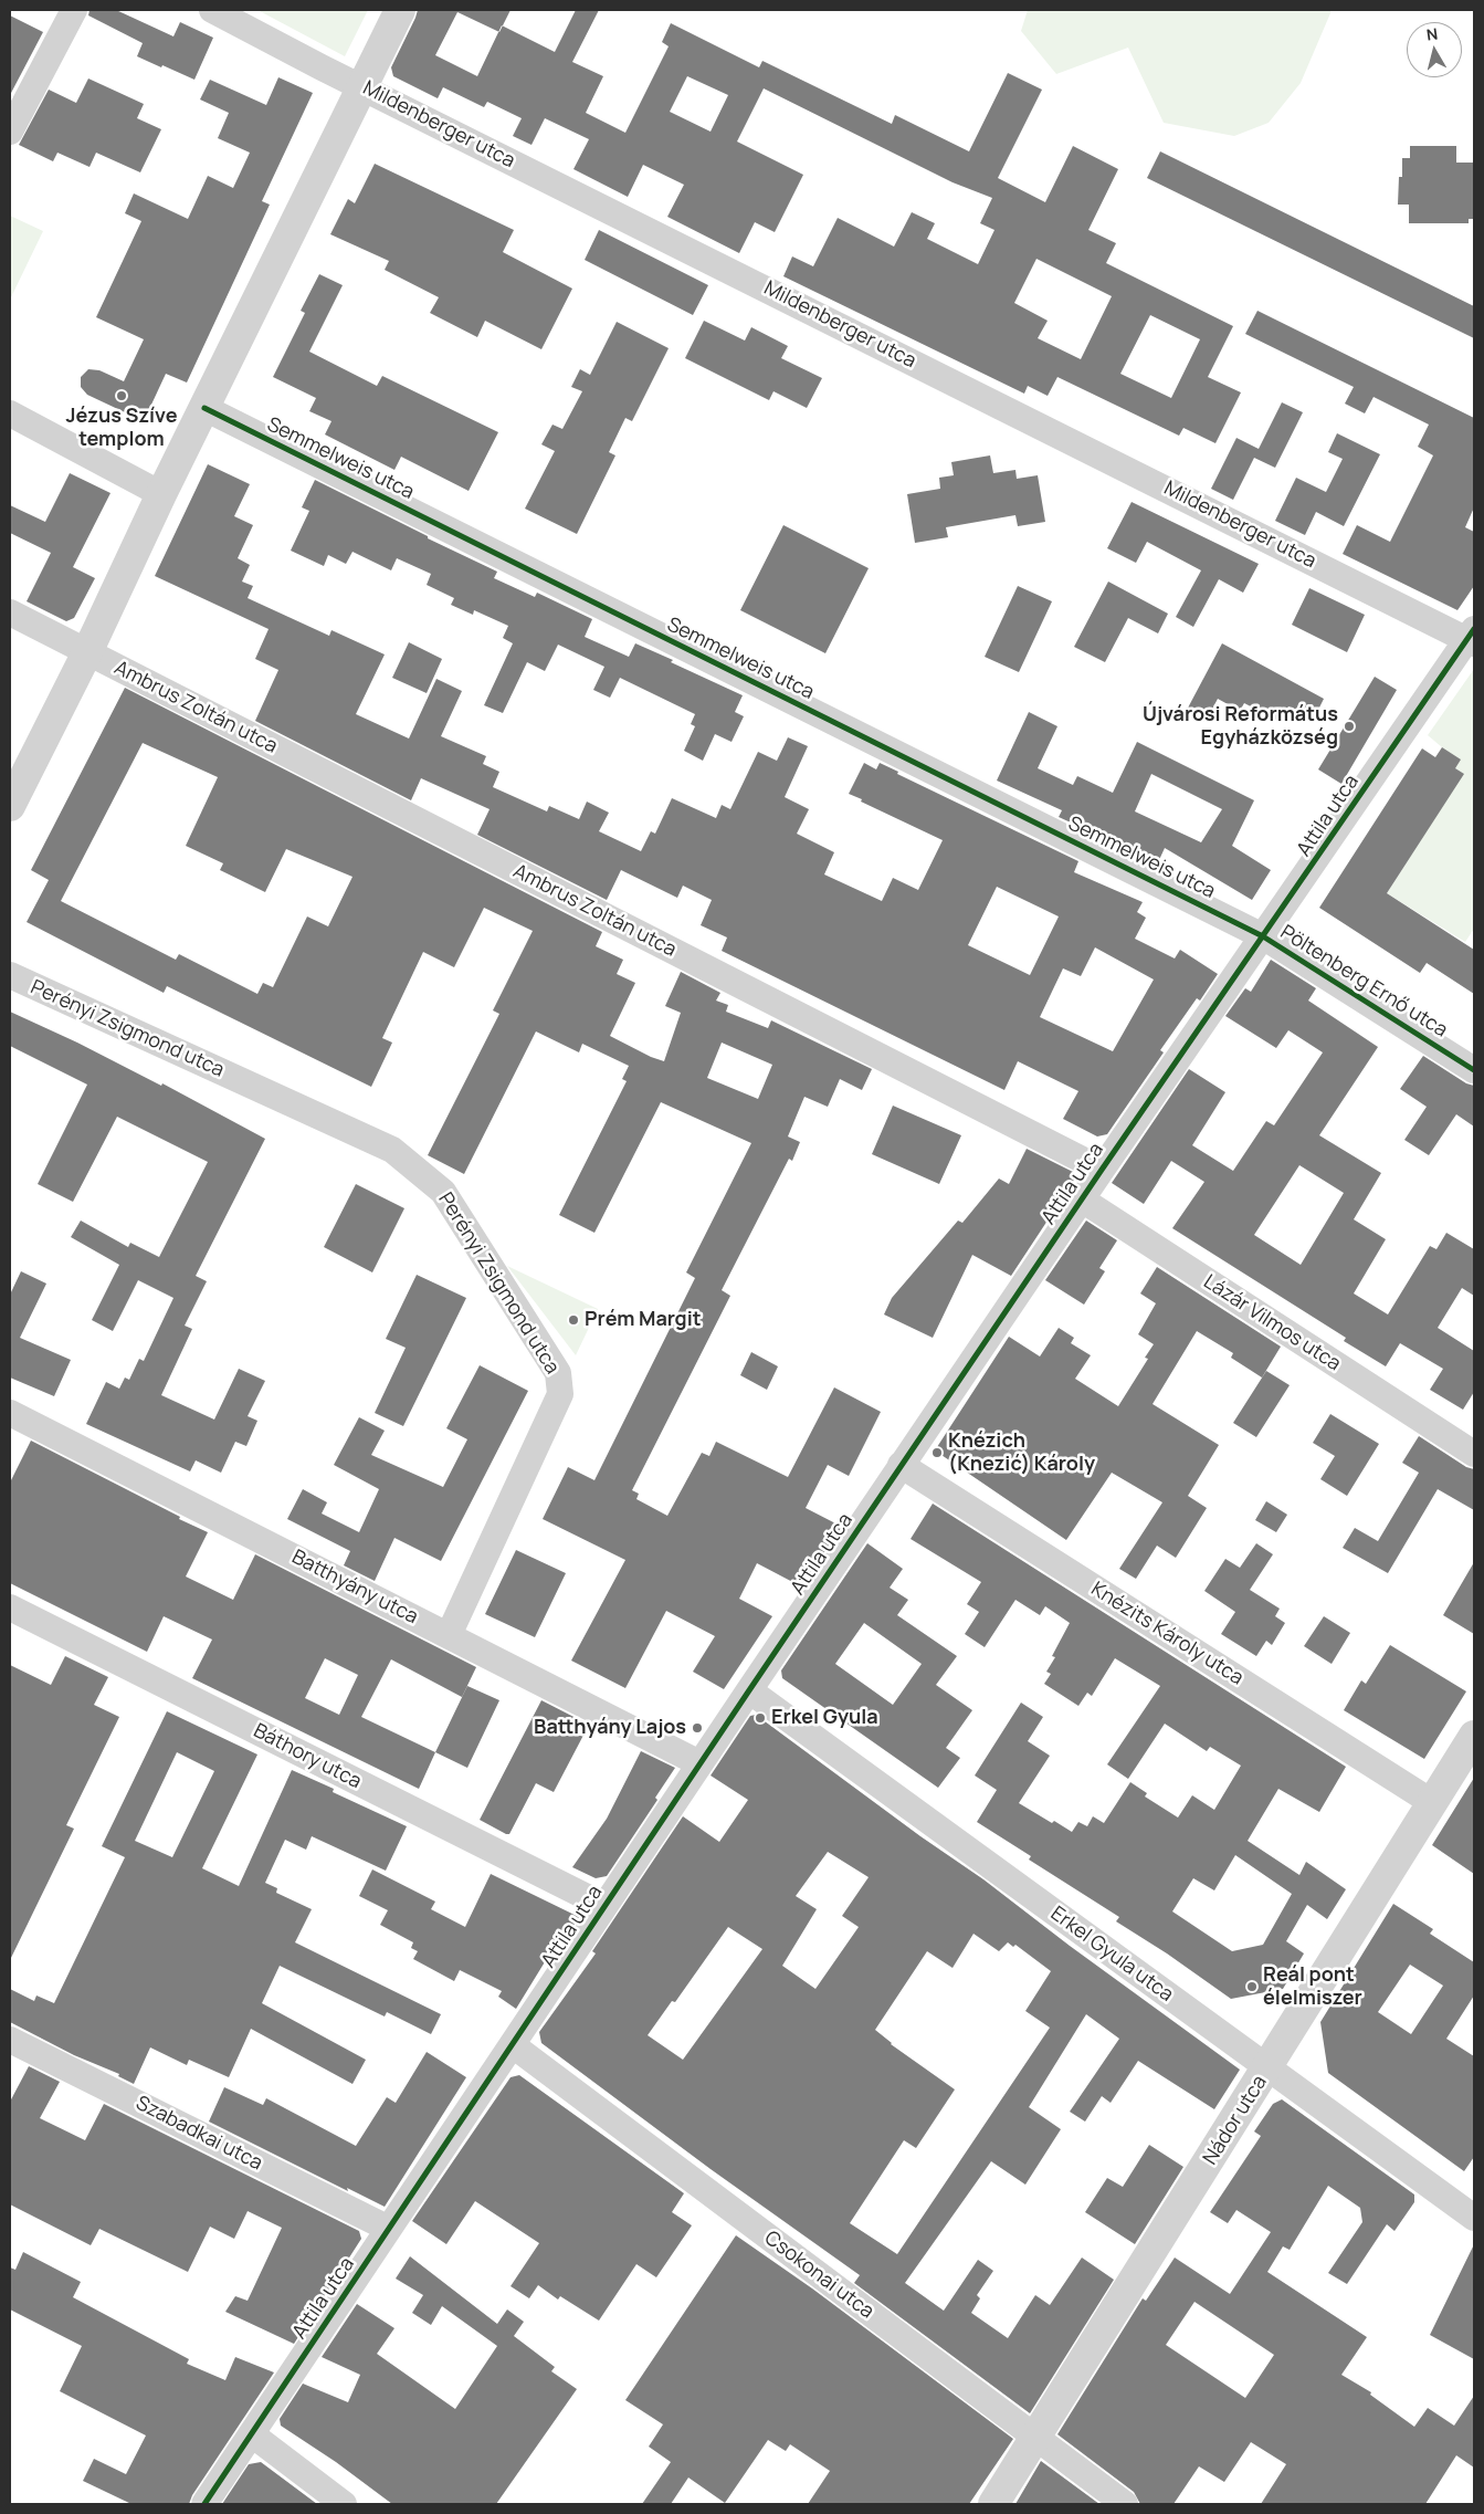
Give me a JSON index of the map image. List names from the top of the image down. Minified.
{"streets":{"street":["Mildenberger utca","Semmelweis utca","Ambrus Zoltán utca","Attila utca","Pöltenberg Ernő utca","Perényi Zsigmond utca","Lázár Vilmos utca","Batthyány utca","Knézits Károly utca","Báthory utca","Erkel Gyula utca","Nádor utca","Szabadkai utca","Csokonai utca"]},"crossings":[["Mildenberger utca","Attila utca"],["Semmelweis utca","Attila utca"],["Semmelweis utca","Pöltenberg Ernő utca"],["Ambrus Zoltán utca","Attila utca"],["Attila utca","Pöltenberg Ernő utca"],["Attila utca","Lázár Vilmos utca"],["Attila utca","Batthyány utca"],["Attila utca","Knézits Károly utca"],["Attila utca","Báthory utca"],["Attila utca","Erkel Gyula utca"],["Attila utca","Szabadkai utca"],["Attila utca","Csokonai utca"],["Perényi Zsigmond utca","Batthyány utca"],["Knézits Károly utca","Nádor utca"],["Erkel Gyula utca","Nádor utca"],["Nádor utca","Csokonai utca"]],"places":["Jézus Szíve templom","Újvárosi Református Egyházközség","Prém Margit","Knézich (Knezić) Károly","Erkel Gyula","Batthyány Lajos","Reál pont élelmiszer"],"north":"top"}
